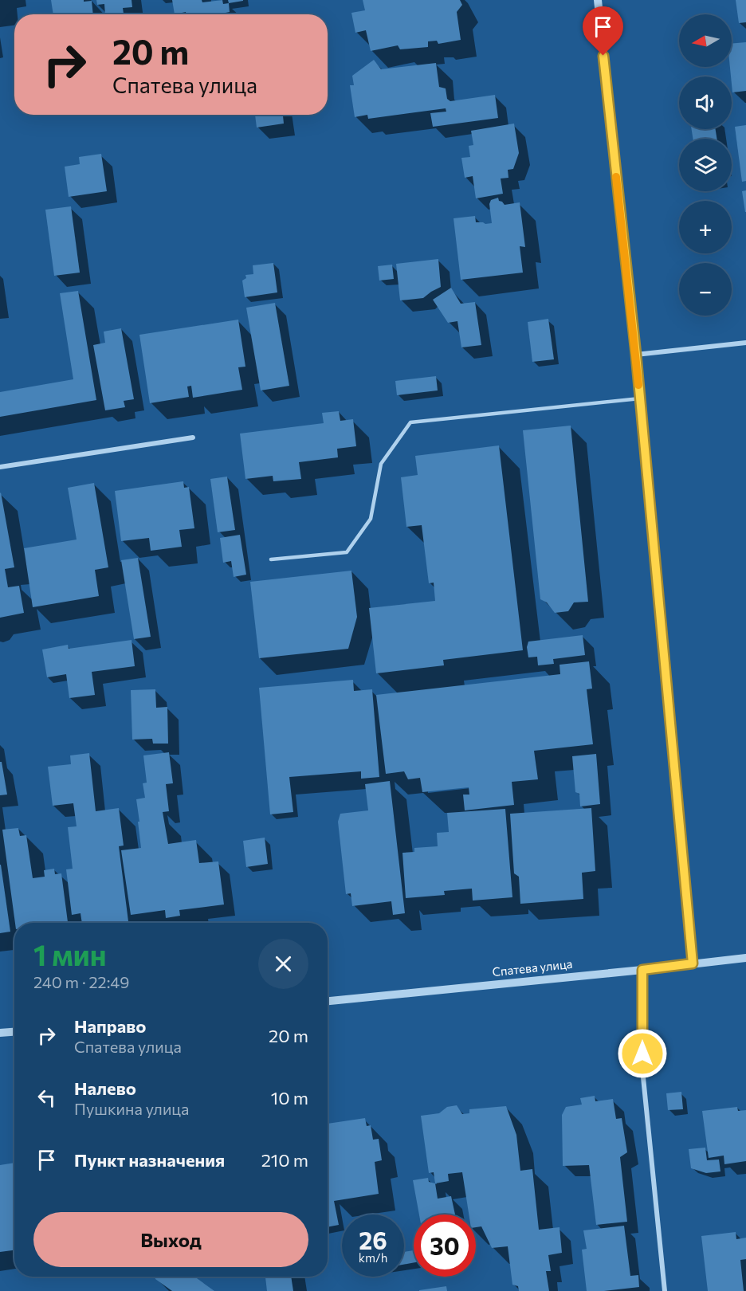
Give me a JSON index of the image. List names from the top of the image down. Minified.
{"streets":{"street":["Спатева улица"]},"north":"left","page":{"map_buttons":["+","−"],"turn":["20 m","Спатева улица"],"heading":["1 мин","240 m · 22:49"],"list":[{"name":"Направо","note":"Спатева улица","value":"20 m"},{"name":"Налево","note":"Пушкина улица","value":"10 m"},{"name":"Пункт назначения","value":"210 m"}],"buttons":"Выход","speed":"26 km/h","limit":"30"}}
